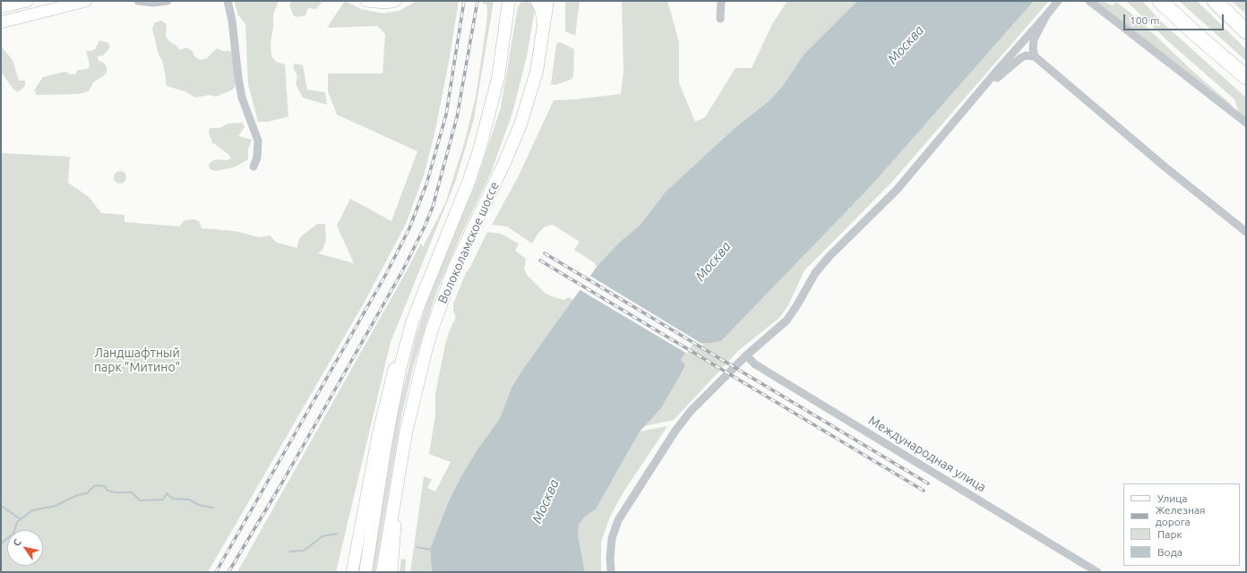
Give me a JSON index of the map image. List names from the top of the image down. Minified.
{"streets":{"main road":["Волоколамское шоссе"],"street":["Международная улица"]},"water":["Москва"],"parks":["Ландшафтный парк \"Митино\""],"legend":["Улица","Железная дорога","Парк","Вода"],"scale_bar":"100 m","north":"top left"}
